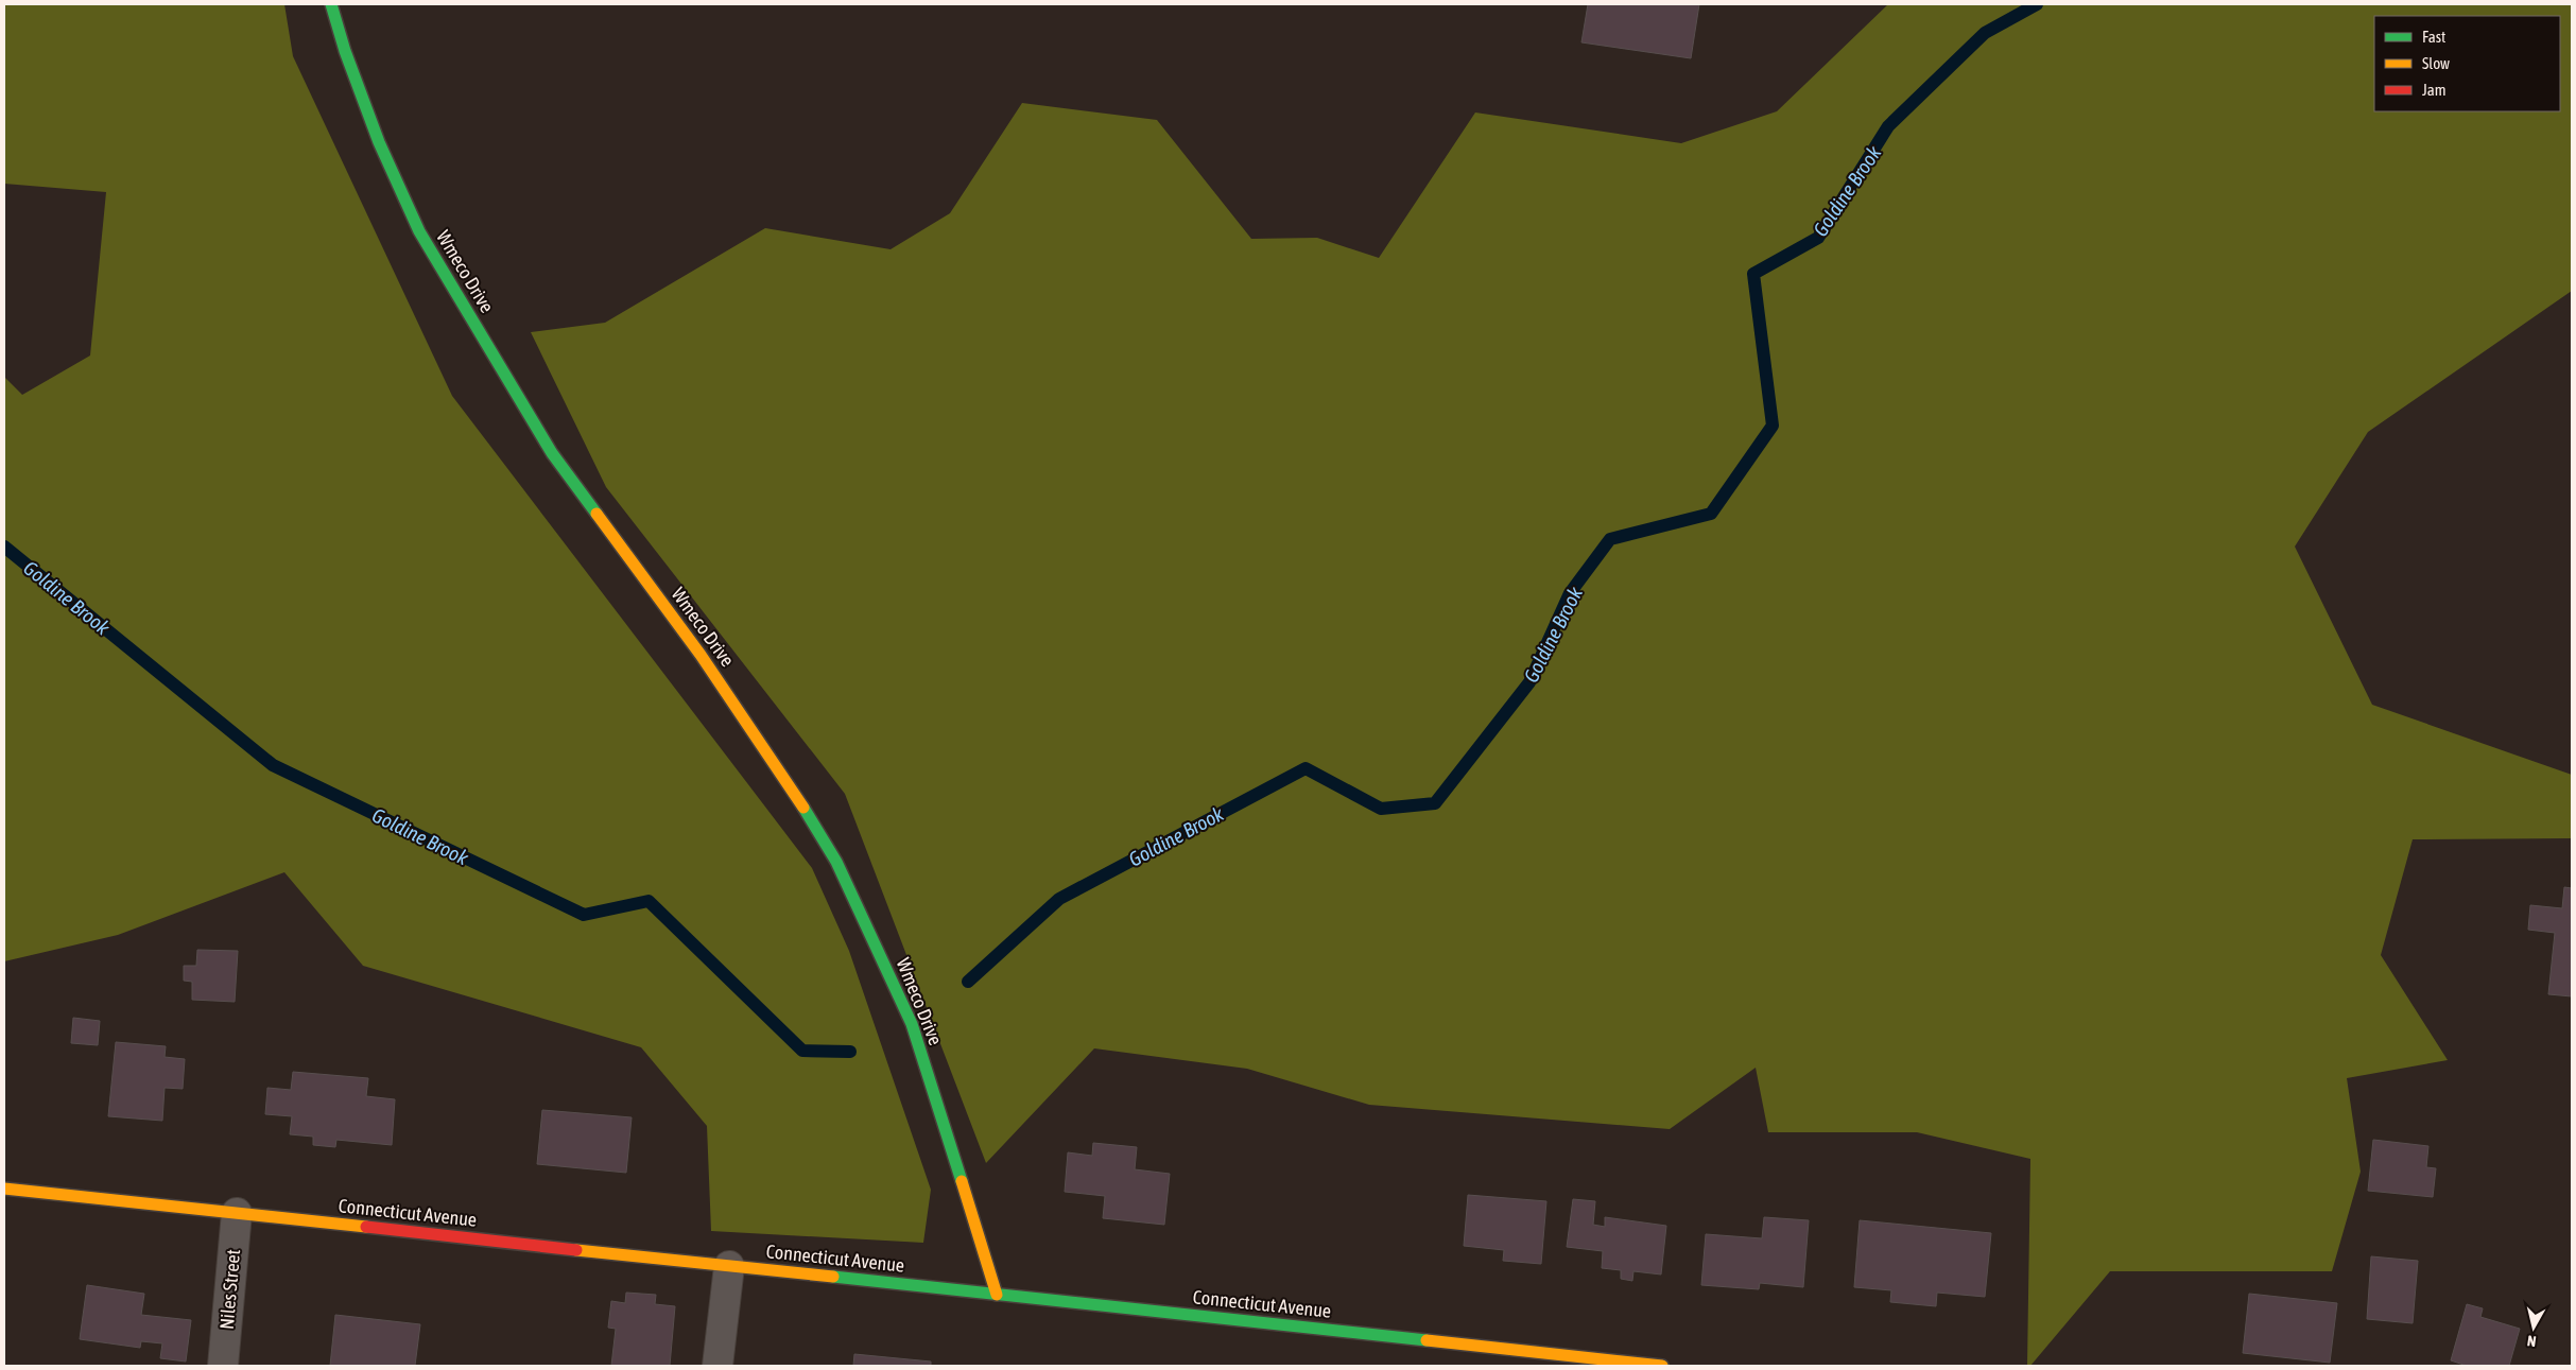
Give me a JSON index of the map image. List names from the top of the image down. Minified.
{"streets":{"street":["Wmeco Drive","Connecticut Avenue","Niles Street"]},"crossings":[["Wmeco Drive","Connecticut Avenue"],["Connecticut Avenue","Niles Street"]],"water":["Goldine Brook"],"legend":["Fast","Slow","Jam"],"north":"bottom"}
